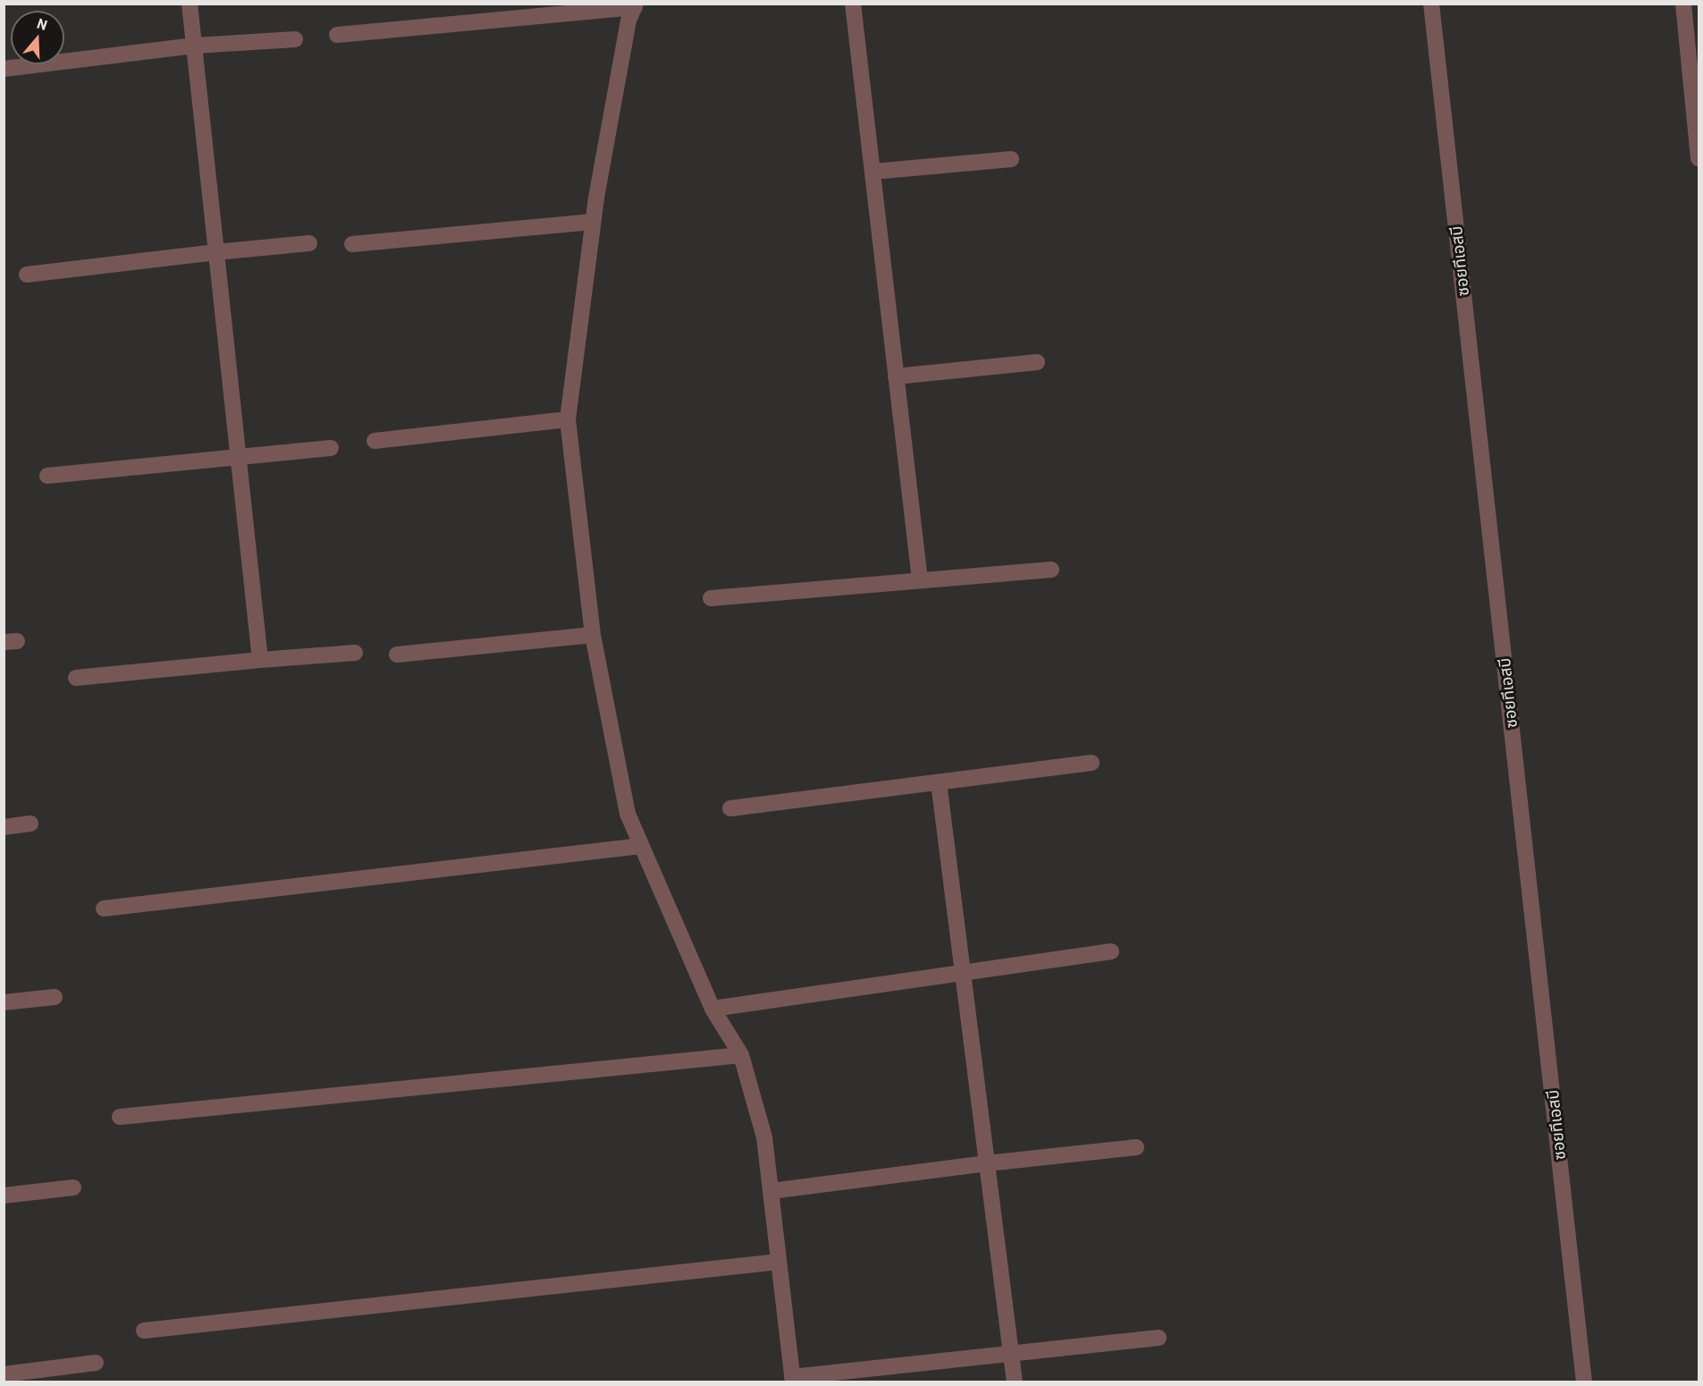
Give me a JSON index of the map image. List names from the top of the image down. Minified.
{"streets":{"street":["ซอยทีเอสบี"]},"north":"top"}
